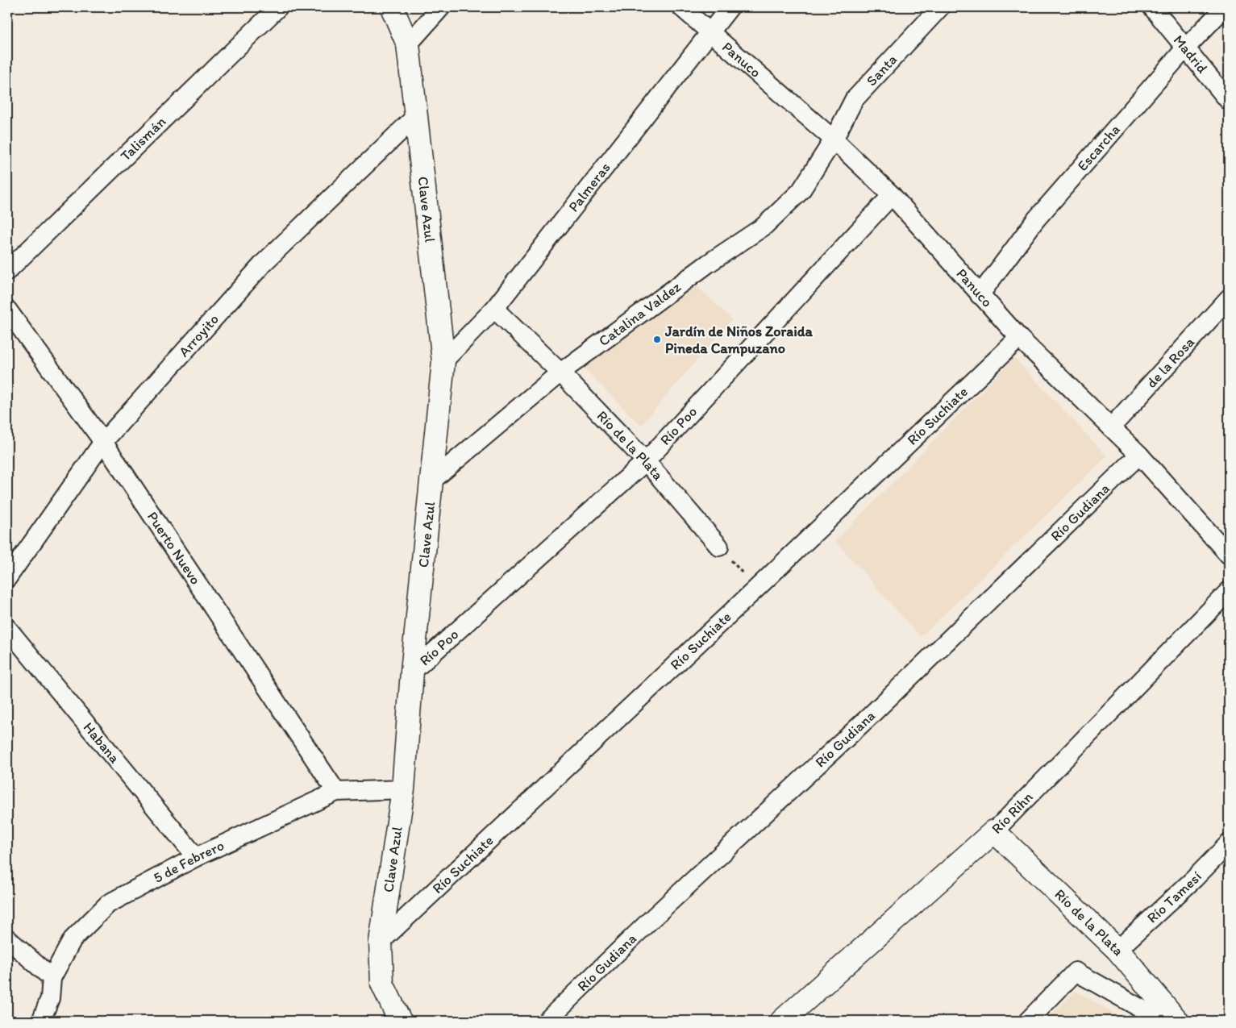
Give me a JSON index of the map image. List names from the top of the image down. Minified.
{"streets":{"main road":["Clave Azul","Río de la Plata","Río Rihn"],"street":["Madrid","Panuco","Santa","Talismán","Escarcha","Palmeras","Catalina Valdez","Arroyito","de la Rosa","Río Suchiate","Río Poo","Río Gudiana","Puerto Nuevo","Habana","5 de Febrero","Río Tamesí"]},"crossings":[["Madrid","Escarcha"],["Panuco","Santa"],["Panuco","Escarcha"],["Panuco","Palmeras"],["Panuco","Catalina Valdez"],["Panuco","de la Rosa"],["Panuco","Río Suchiate"],["Panuco","Río Poo"],["Panuco","Río Gudiana"],["Santa","Catalina Valdez"],["Palmeras","Clave Azul"],["Palmeras","Río de la Plata"],["Clave Azul","Catalina Valdez"],["Clave Azul","Arroyito"],["Clave Azul","Río Suchiate"],["Clave Azul","Río Poo"],["Clave Azul","5 de Febrero"],["Catalina Valdez","Río de la Plata"],["Arroyito","Puerto Nuevo"],["Río Poo","Río de la Plata"],["Río de la Plata","Río Rihn"],["Río de la Plata","Río Tamesí"],["Puerto Nuevo","5 de Febrero"],["Habana","5 de Febrero"]],"places":["Jardín de Niños Zoraida Pineda Campuzano"]}
